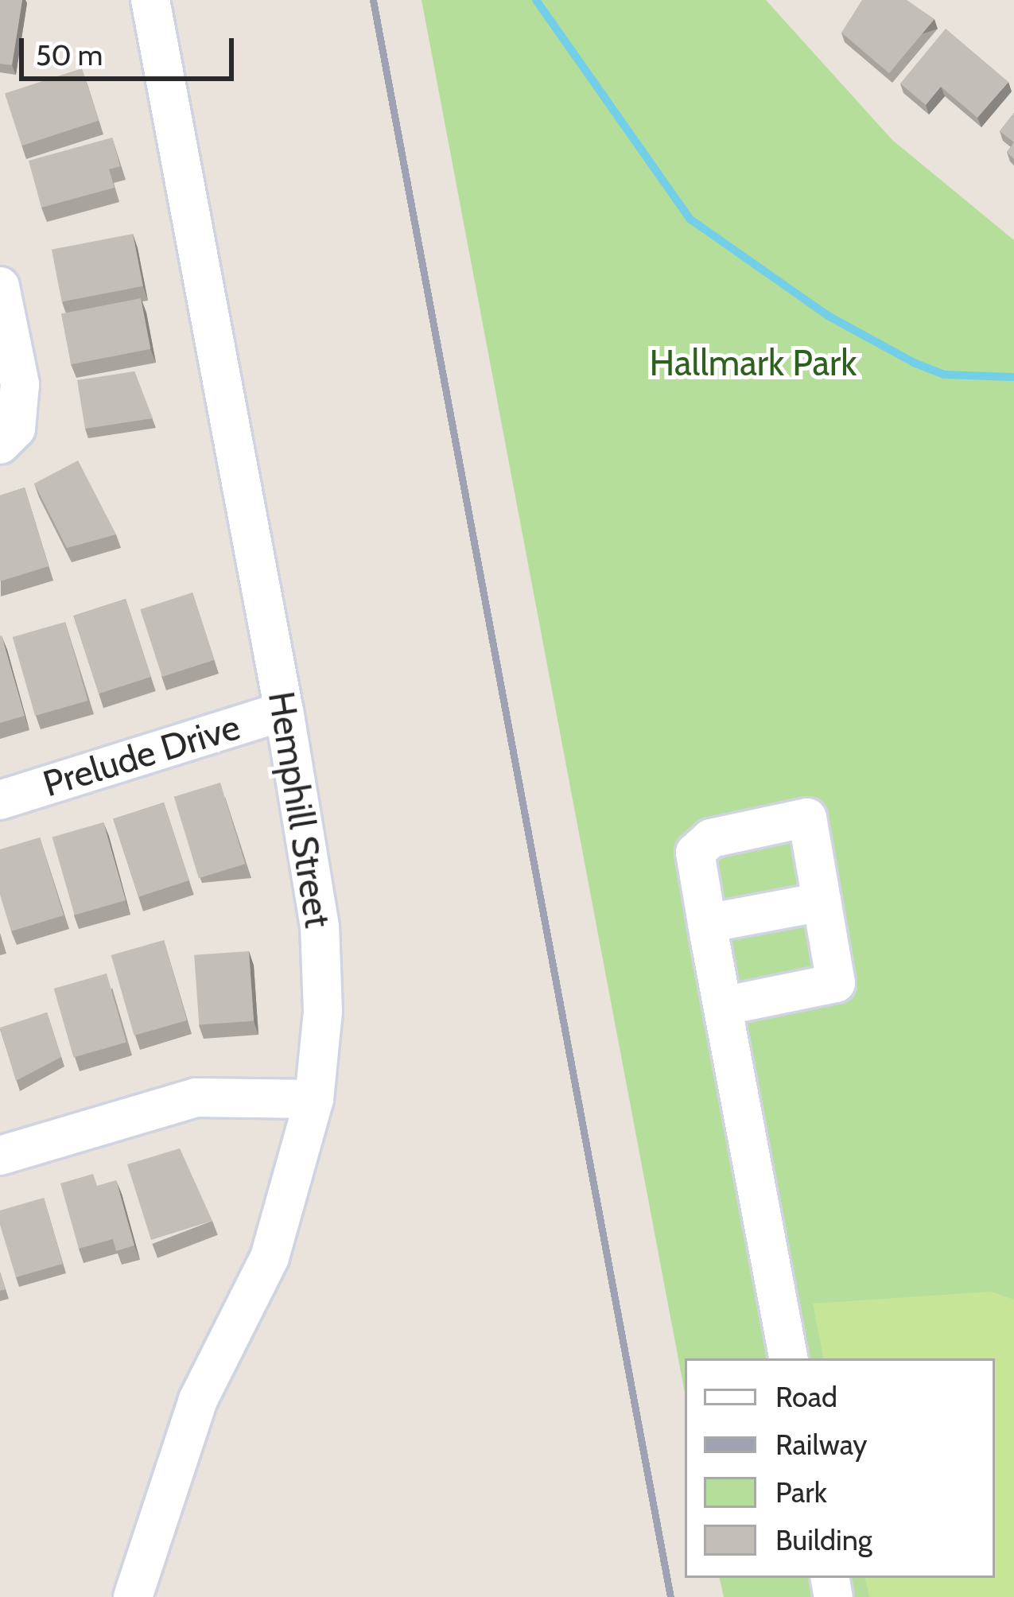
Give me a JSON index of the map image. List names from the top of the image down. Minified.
{"streets":{"street":["Prelude Drive","Hemphill Street"]},"crossings":[["Prelude Drive","Hemphill Street"]],"parks":["Hallmark Park"],"legend":["Road","Railway","Park","Building"],"scale_bar":"50 m"}
